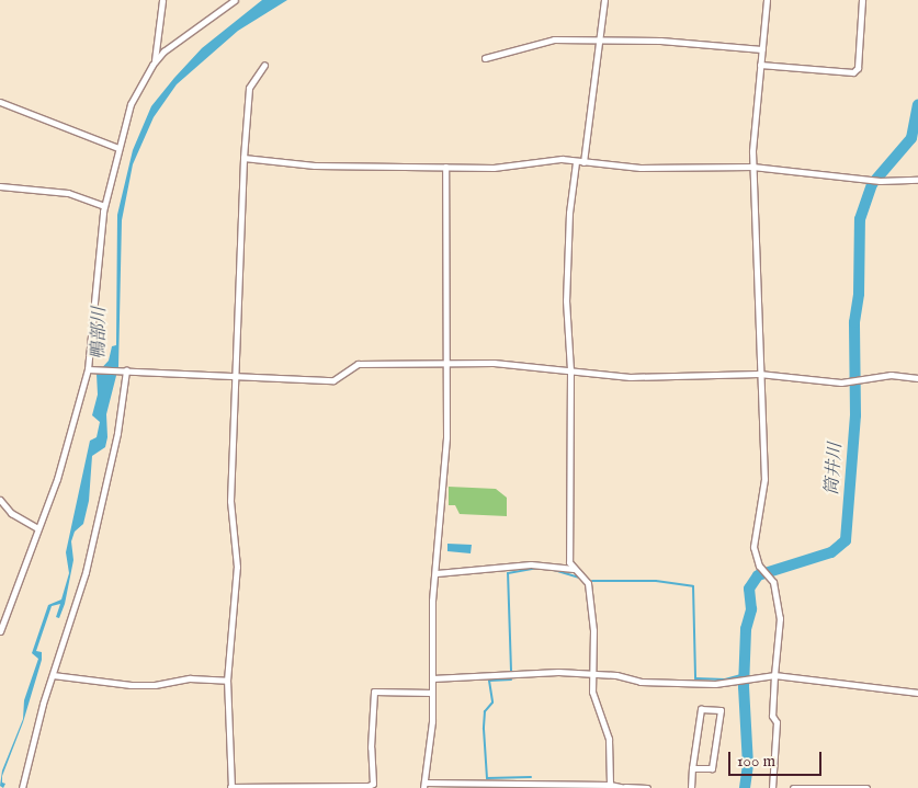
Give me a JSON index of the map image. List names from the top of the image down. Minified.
{"water":["鴨部川","筒井川"],"scale_bar":"100 m"}
